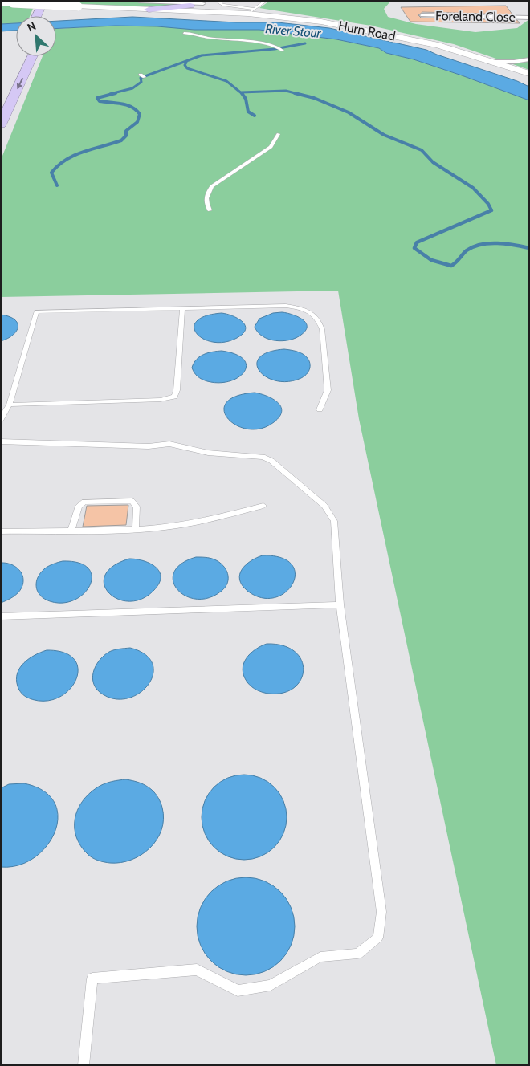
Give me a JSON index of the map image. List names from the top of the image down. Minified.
{"streets":{"main road":["Hurn Road"],"street":["Foreland Close"]},"water":["River Stour"],"north":"top left"}
